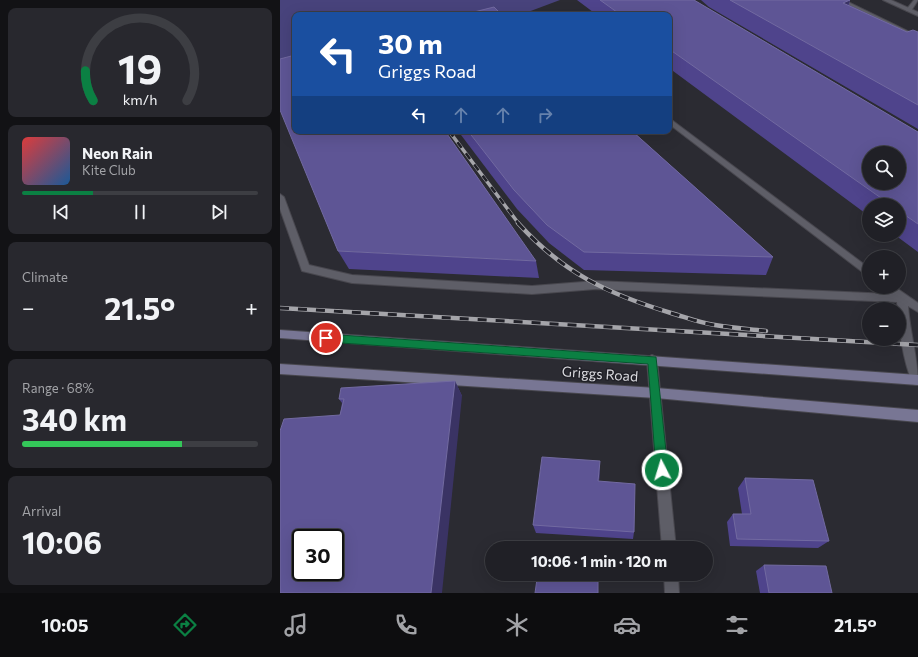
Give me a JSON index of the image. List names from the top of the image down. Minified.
{"streets":{"main road":["Griggs Road"]},"page":{"turn":["30 m","Griggs Road"],"song":["Neon Rain","Kite Club"],"map_buttons":["+","−"],"tile":["Climate",["Range · 68%","340 km"],["Arrival","10:06"]],"heat":["−","21.5°","+"],"limit":"30","trip":"10:06 · 1 min · 120 m","tabs":["10:05","21.5°"],"gauge":["19","km/h"]}}
